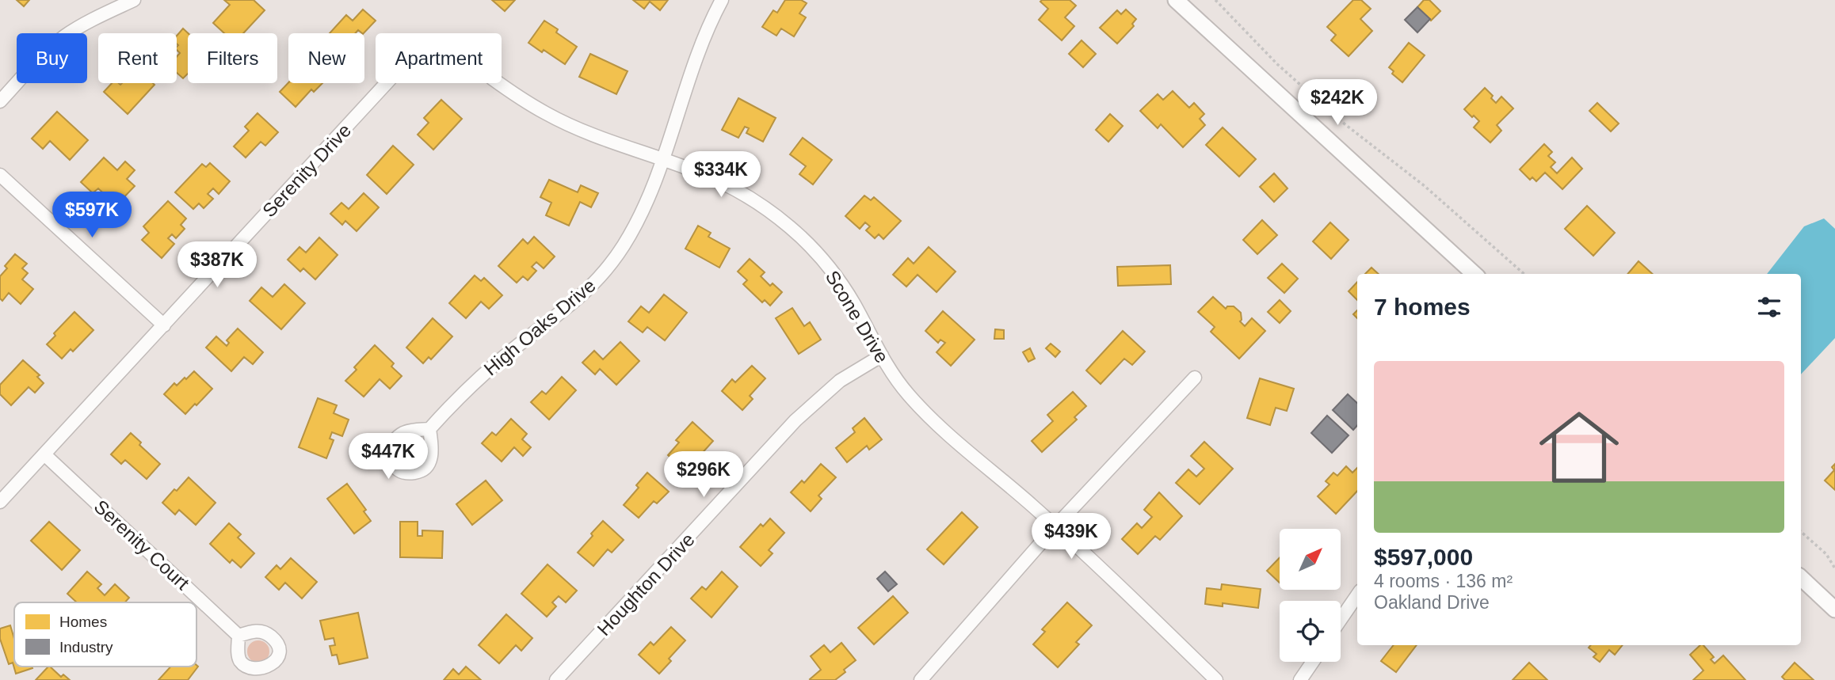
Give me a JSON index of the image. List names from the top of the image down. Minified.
{"streets":{"street":["Serenity Drive","Scone Drive","High Oaks Drive","Serenity Court","Houghton Drive"]},"crossings":[["Serenity Drive","Serenity Court"],["Scone Drive","High Oaks Drive"],["Scone Drive","Houghton Drive"]],"legend":["Homes","Industry"],"north":"top right","page":{"chip":["Buy","Rent","Filters","New","Apartment"],"price":["$242K","$334K","$597K","$387K","$447K","$296K","$439K"],"heading":"7 homes","list":[{"name":"$597,000","note":"4 rooms · 136 m² · Oakland Drive"}]}}
